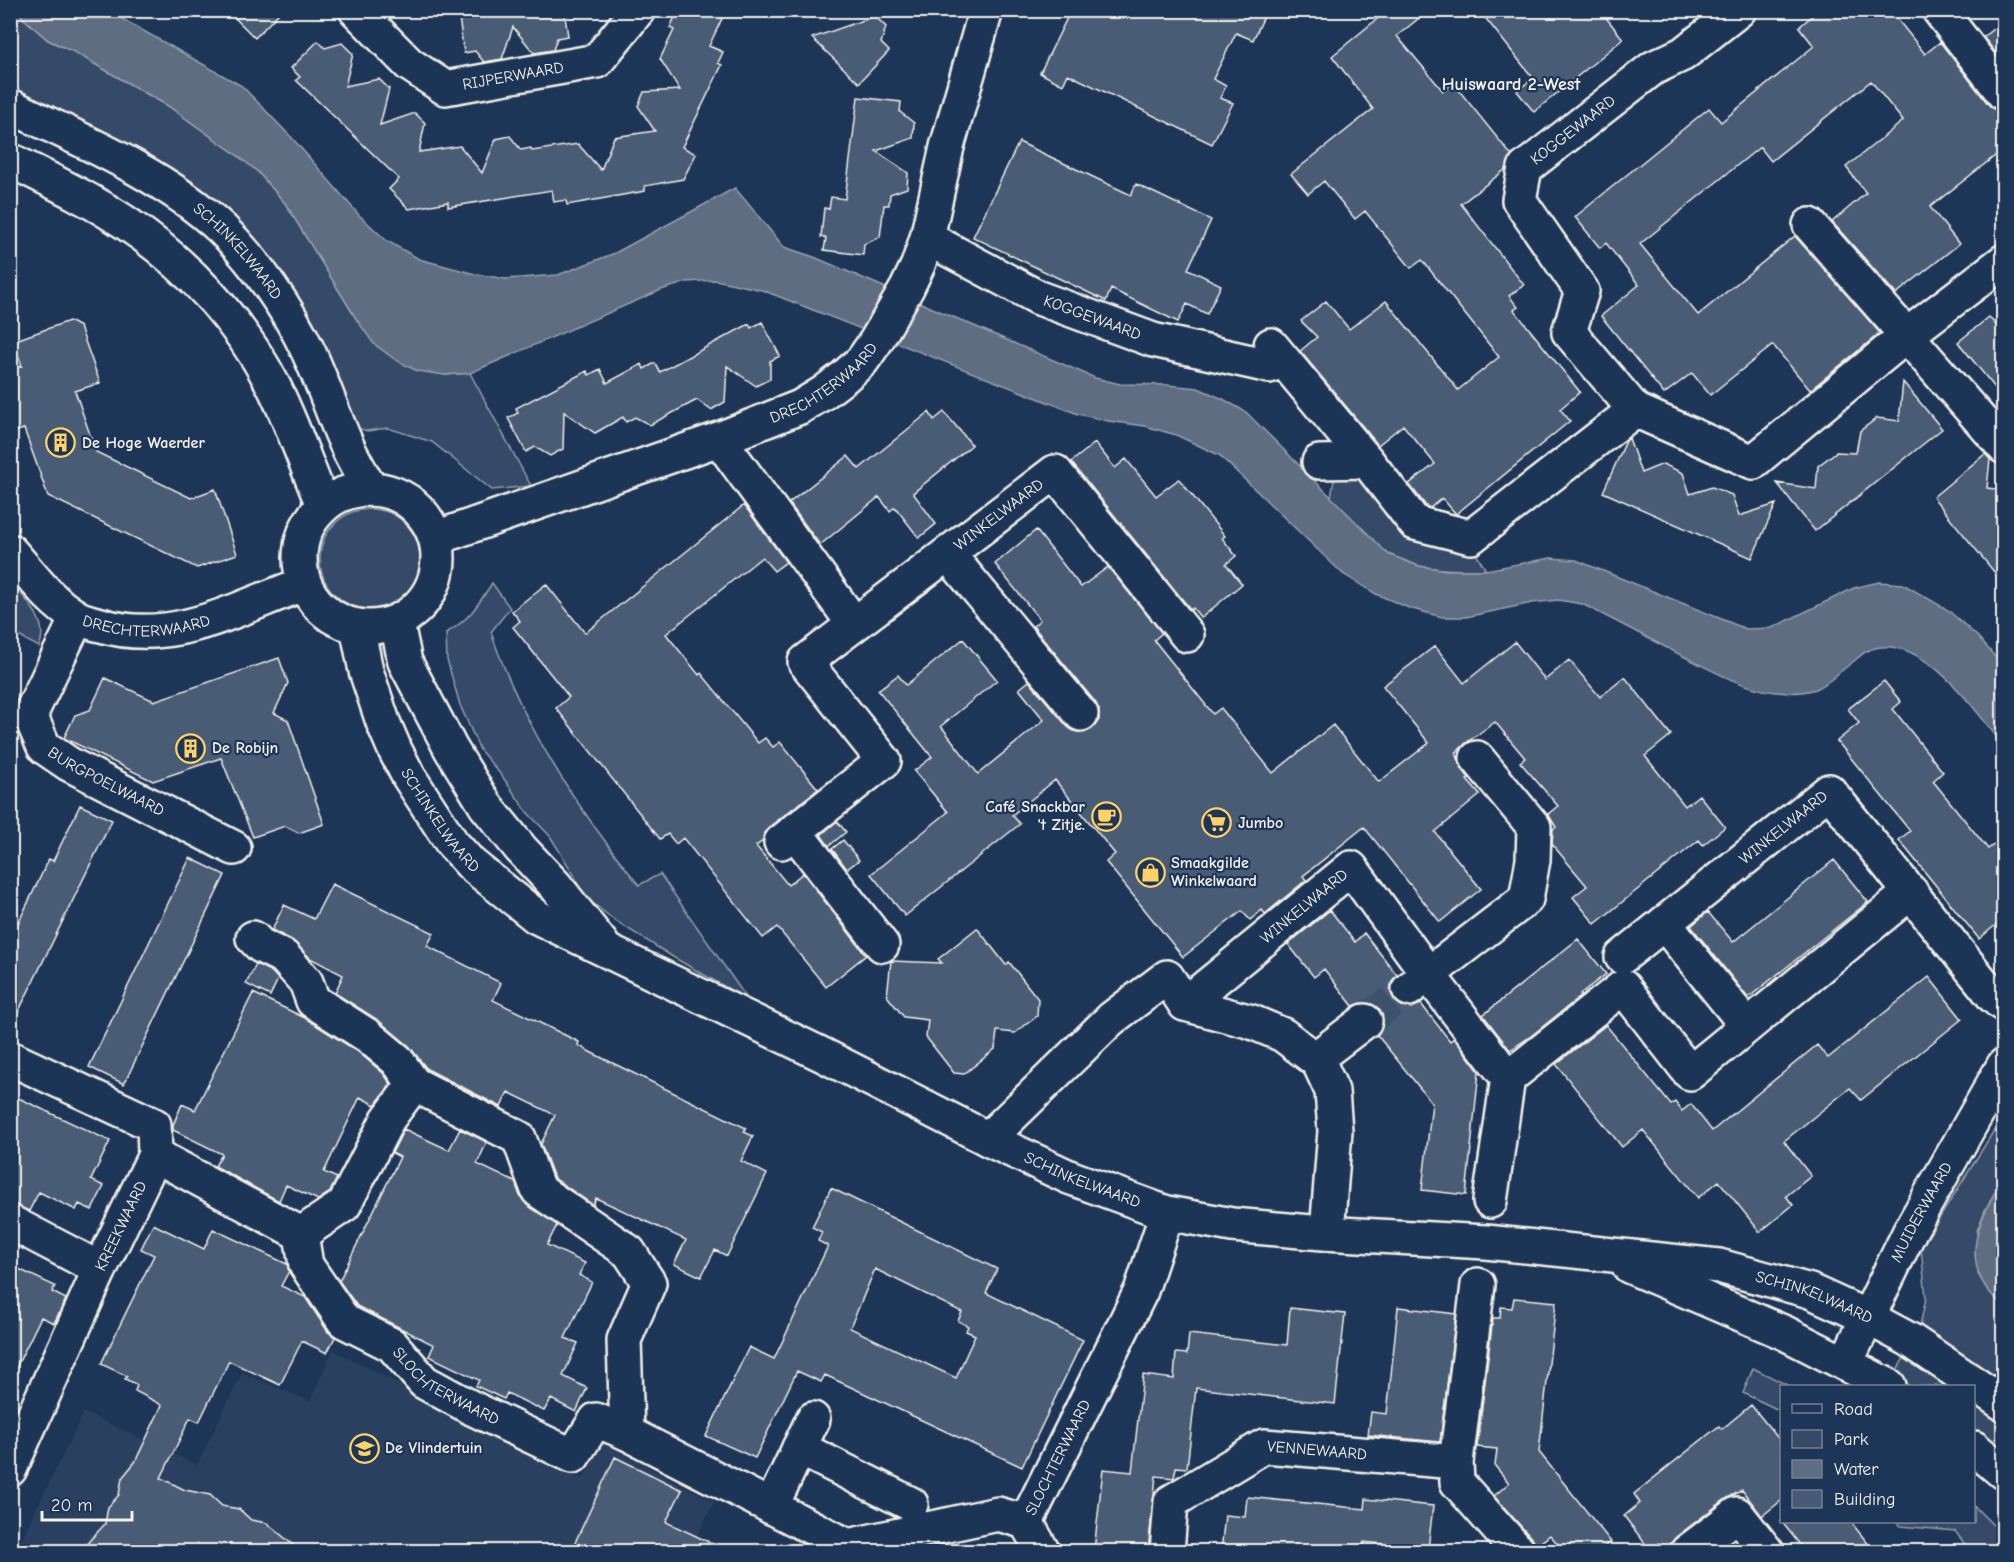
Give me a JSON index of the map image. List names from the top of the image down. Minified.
{"streets":{"street":["RIJPERWAARD","KOGGEWAARD","SCHINKELWAARD","DRECHTERWAARD","WINKELWAARD","BURGPOELWAARD","MUIDERWAARD","KREEKWAARD","SLOCHTERWAARD","VENNEWAARD"]},"crossings":[["KOGGEWAARD","DRECHTERWAARD"],["SCHINKELWAARD","DRECHTERWAARD"],["SCHINKELWAARD","MUIDERWAARD"],["SCHINKELWAARD","SLOCHTERWAARD"],["DRECHTERWAARD","BURGPOELWAARD"]],"districts":["Huiswaard 2-West"],"places":{"building":["De Hoge Waerder","De Robijn"],"cafe":["Café Snackbar 't Zitje."],"supermarket":["Jumbo"],"shop":["Smaakgilde Winkelwaard"],"school or university":["De Vlindertuin"]},"legend":["Road","Park","Water","Building"],"scale_bar":"20 m"}
